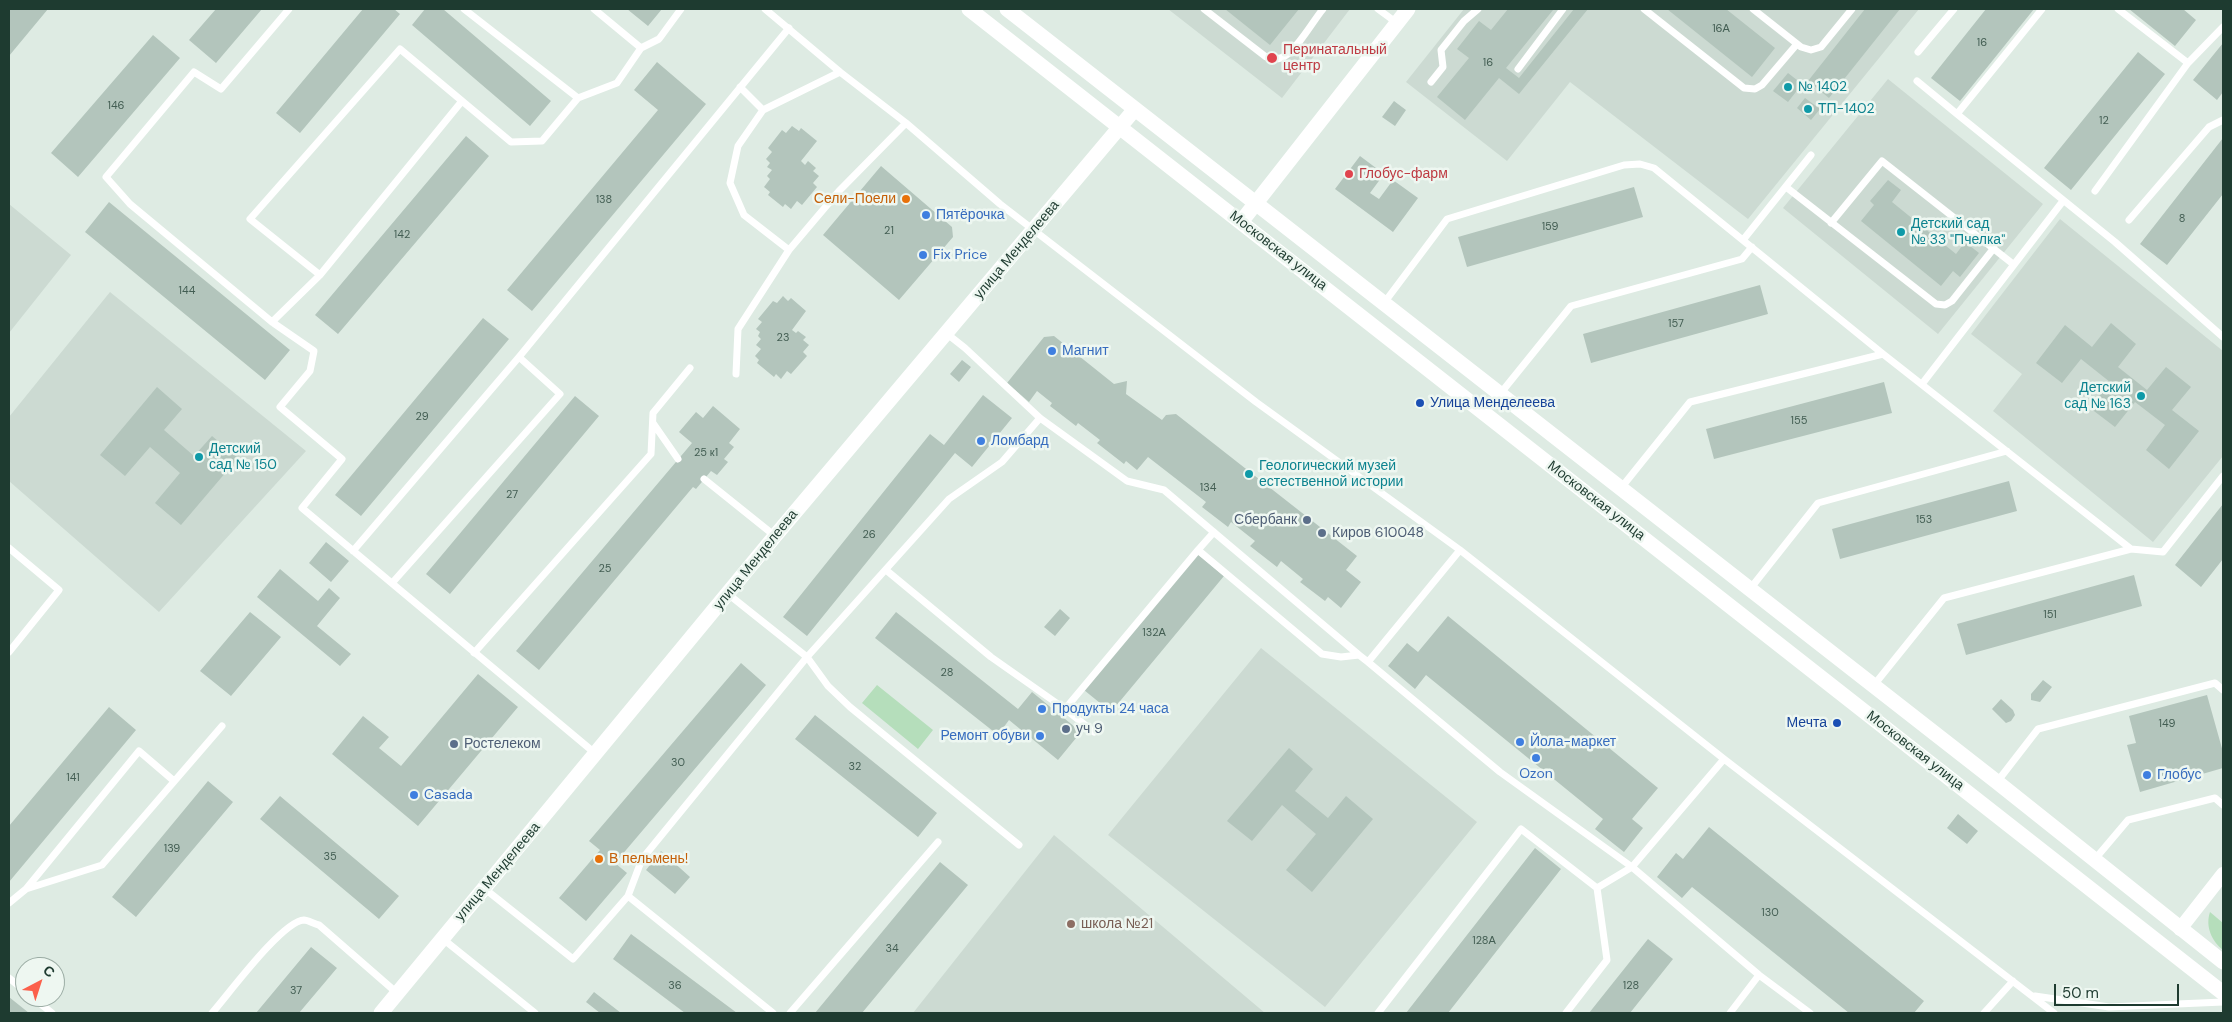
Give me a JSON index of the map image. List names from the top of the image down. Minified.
{"streets":{"main road":["улица Менделеева","Московская улица"]},"crossings":[["улица Менделеева","Московская улица"]],"places":["Перинатальный центр","№ 1402","ТП-1402","Глобус-фарм","Сели-Поели","Пятёрочка","Детский сад № 33 \"Пчелка\"","Fix Price","Магнит","Детский сад № 163","Улица Менделеева","Ломбард","Детский сад № 150","Геологический музей естественной истории","Сбербанк","Киров 610048","Продукты 24 часа","Мечта","уч 9","Ремонт обуви","Йола-маркет","Ростелеком","Ozon","Глобус","Casada","В пельмень!","школа №21"],"house_numbers":["16А","16","16","146","12","138","8","159","21","142","144","157","23","29","155","25 к1","134","27","153","26","25","151","132А","28","149","30","32","141","139","35","130","128А","34","36","128","37"],"scale_bar":"50 m","north":"top right"}
